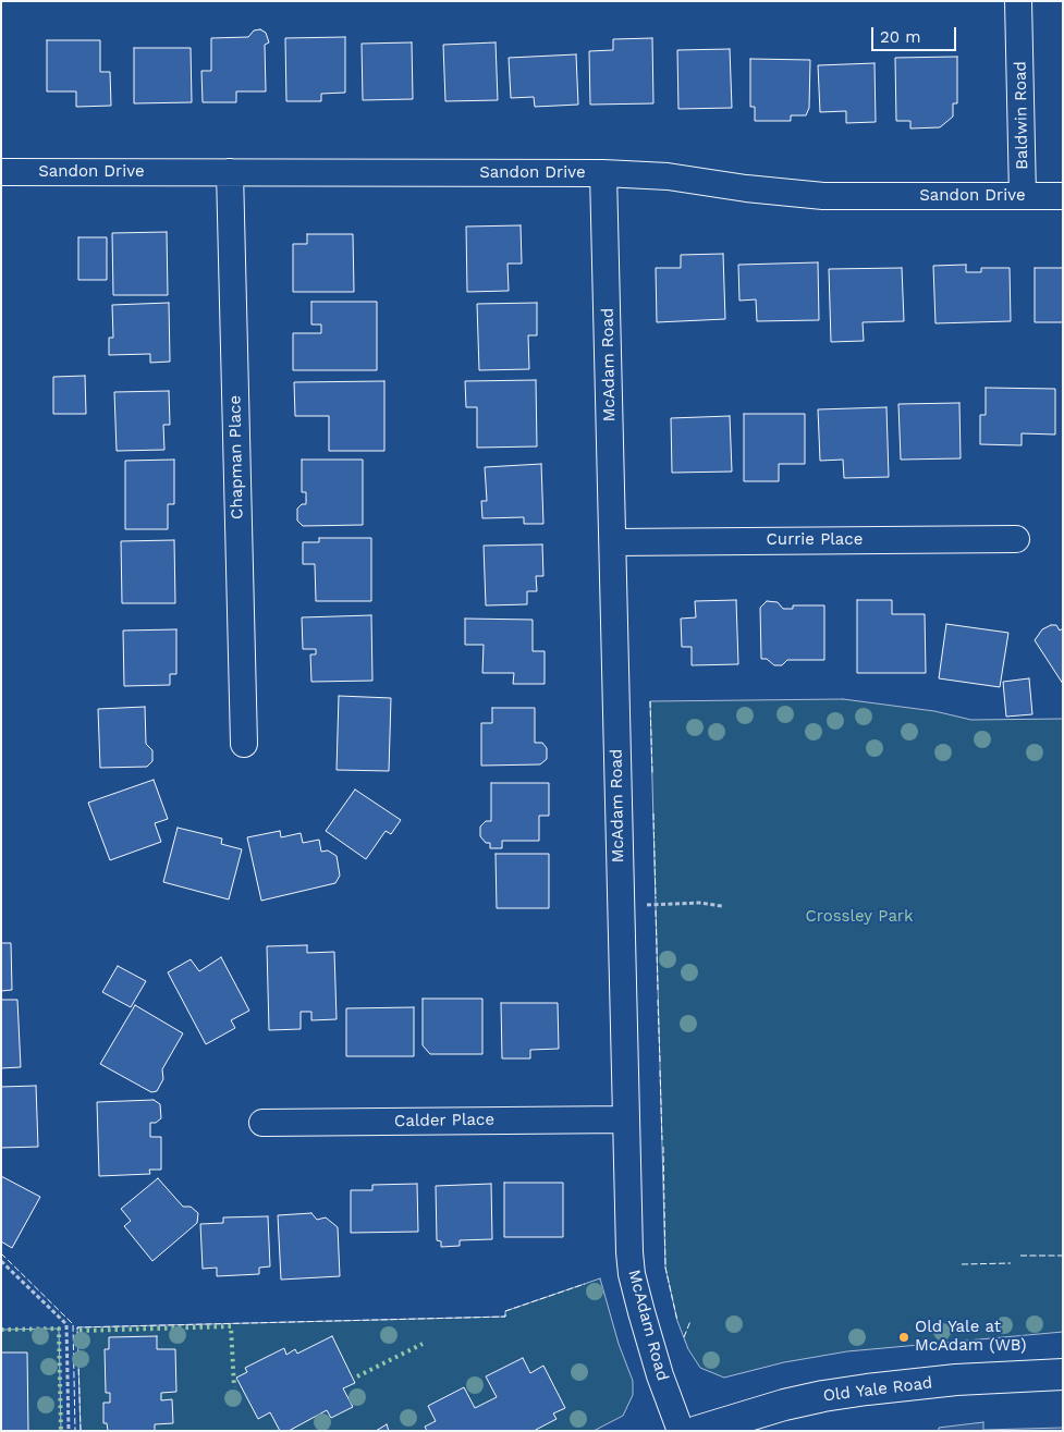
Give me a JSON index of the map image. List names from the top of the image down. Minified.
{"streets":{"main road":["Old Yale Road"],"street":["Baldwin Road","Sandon Drive","McAdam Road","Chapman Place","Currie Place","Calder Place"]},"crossings":[["Baldwin Road","Sandon Drive"],["Sandon Drive","McAdam Road"],["Sandon Drive","Chapman Place"],["McAdam Road","Currie Place"],["McAdam Road","Calder Place"]],"parks":["Crossley Park"],"places":["Old Yale at McAdam (WB)"],"scale_bar":"20 m"}
